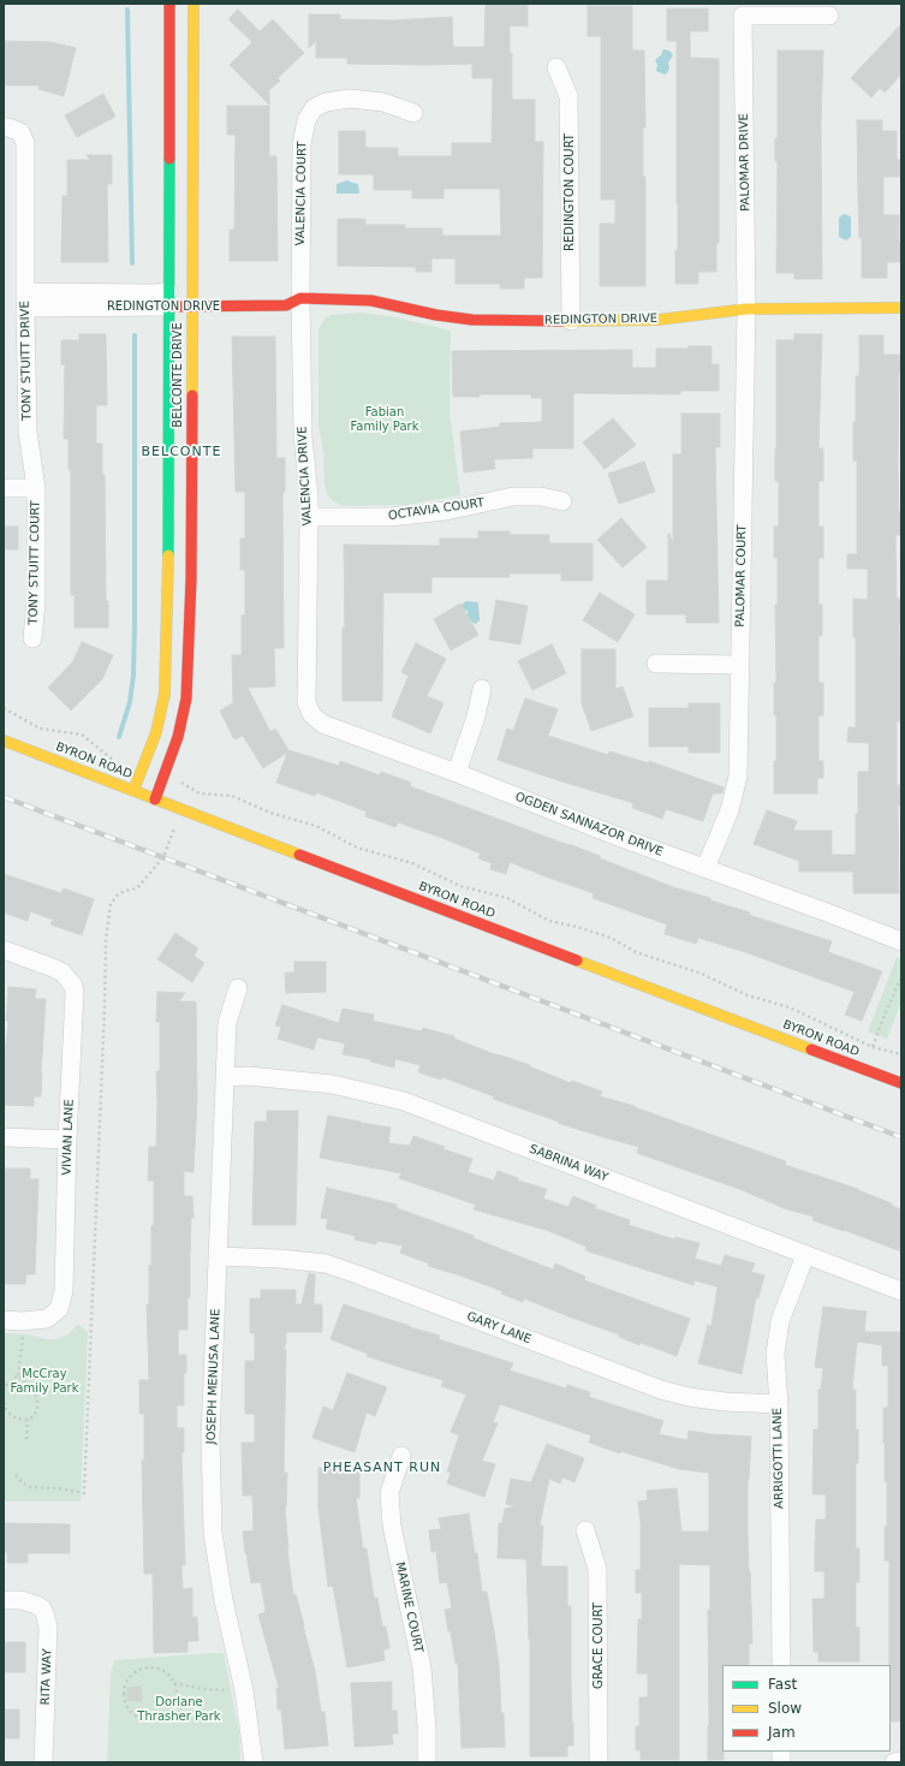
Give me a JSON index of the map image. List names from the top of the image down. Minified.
{"streets":{"main road":["REDINGTON DRIVE","BELCONTE DRIVE","BYRON ROAD"],"street":["PALOMAR DRIVE","REDINGTON COURT","VALENCIA COURT","TONY STUITT DRIVE","VALENCIA DRIVE","OCTAVIA COURT","TONY STUITT COURT","PALOMAR COURT","OGDEN SANNAZOR DRIVE","VIVIAN LANE","SABRINA WAY","GARY LANE","JOSEPH MENUSA LANE","ARRIGOTTI LANE","MARINE COURT","GRACE COURT","RITA WAY"]},"crossings":[["PALOMAR DRIVE","REDINGTON DRIVE"],["PALOMAR DRIVE","PALOMAR COURT"],["REDINGTON COURT","REDINGTON DRIVE"],["VALENCIA COURT","REDINGTON DRIVE"],["VALENCIA COURT","VALENCIA DRIVE"],["REDINGTON DRIVE","TONY STUITT DRIVE"],["REDINGTON DRIVE","BELCONTE DRIVE"],["REDINGTON DRIVE","VALENCIA DRIVE"],["REDINGTON DRIVE","PALOMAR COURT"],["TONY STUITT DRIVE","TONY STUITT COURT"],["BELCONTE DRIVE","BYRON ROAD"],["VALENCIA DRIVE","OCTAVIA COURT"],["VALENCIA DRIVE","OGDEN SANNAZOR DRIVE"],["PALOMAR COURT","OGDEN SANNAZOR DRIVE"],["SABRINA WAY","JOSEPH MENUSA LANE"],["SABRINA WAY","ARRIGOTTI LANE"],["GARY LANE","JOSEPH MENUSA LANE"],["GARY LANE","ARRIGOTTI LANE"]],"districts":["BELCONTE","PHEASANT RUN"],"parks":["Fabian Family Park","McCray Family Park","Dorlane Thrasher Park"],"legend":["Fast","Slow","Jam"]}
